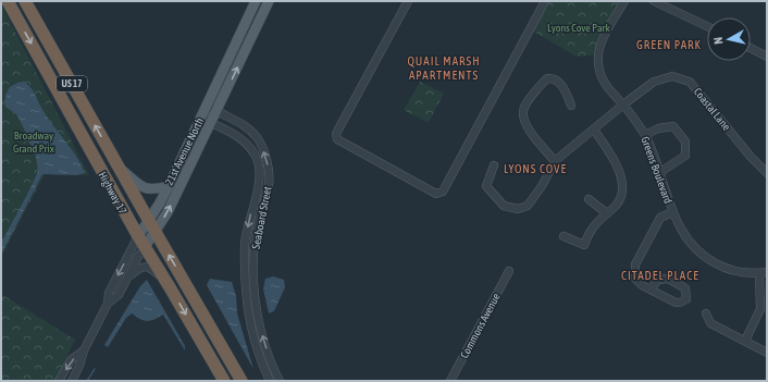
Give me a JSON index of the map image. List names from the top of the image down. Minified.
{"streets":{"highway":["US 17","Highway 17"],"main road":["21st Avenue North"],"street":["Coastal Lane","Greens Boulevard","Seaboard Street","Commons Avenue"]},"crossings":[["Coastal Lane","Greens Boulevard"],["21st Avenue North","Highway 17"],["21st Avenue North","Seaboard Street"]],"districts":["GREEN PARK","QUAIL MARSH APARTMENTS","LYONS COVE","CITADEL PLACE"],"parks":["Lyons Cove Park","Broadway Grand Prix"],"north":"left"}
